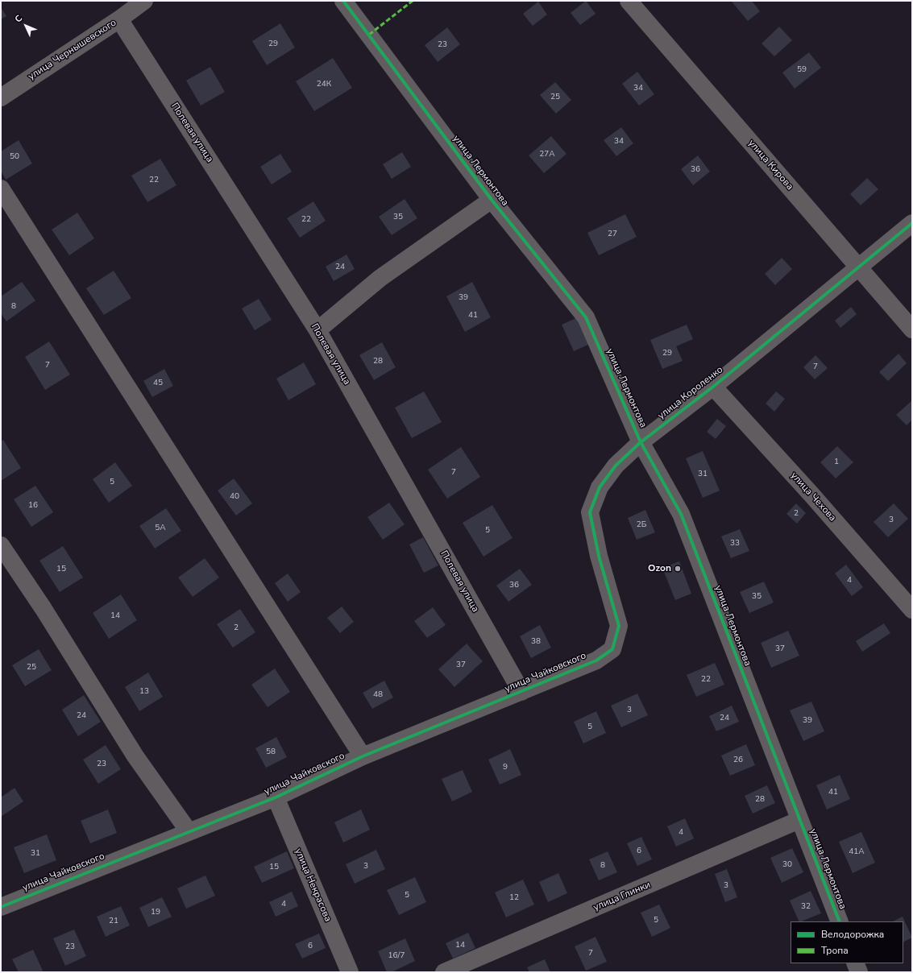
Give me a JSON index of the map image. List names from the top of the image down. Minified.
{"streets":{"street":["улица Чернышевского","Полевая улица","улица Кирова","улица Лермонтова","улица Короленко","улица Чехова","улица Чайковского","улица Некрасова","улица Глинки"]},"crossings":[["улица Чернышевского","Полевая улица"],["Полевая улица","улица Чайковского"],["улица Кирова","улица Короленко"],["улица Лермонтова","улица Короленко"],["улица Лермонтова","улица Глинки"],["улица Короленко","улица Чехова"],["улица Короленко","улица Чайковского"],["улица Чайковского","улица Некрасова"]],"places":["Ozon"],"house_numbers":["29","23","59","24К","34","25","34","27А","50","36","22","35","22","27","24","39","8","41","29","28","7","7","45","1","7","31","5","40","16","2","3","2Б","5А","5","33","15","4","36","35","14","2","38","37","37","25","22","13","48","3","24","24","39","5","58","26","23","9","41","28","4","6","41А","31","30","8","3","15","3","5","12","4","32","19","5","21","14","6","23","7","16/7"],"legend":["Велодорожка","Тропа"],"north":"top left"}
